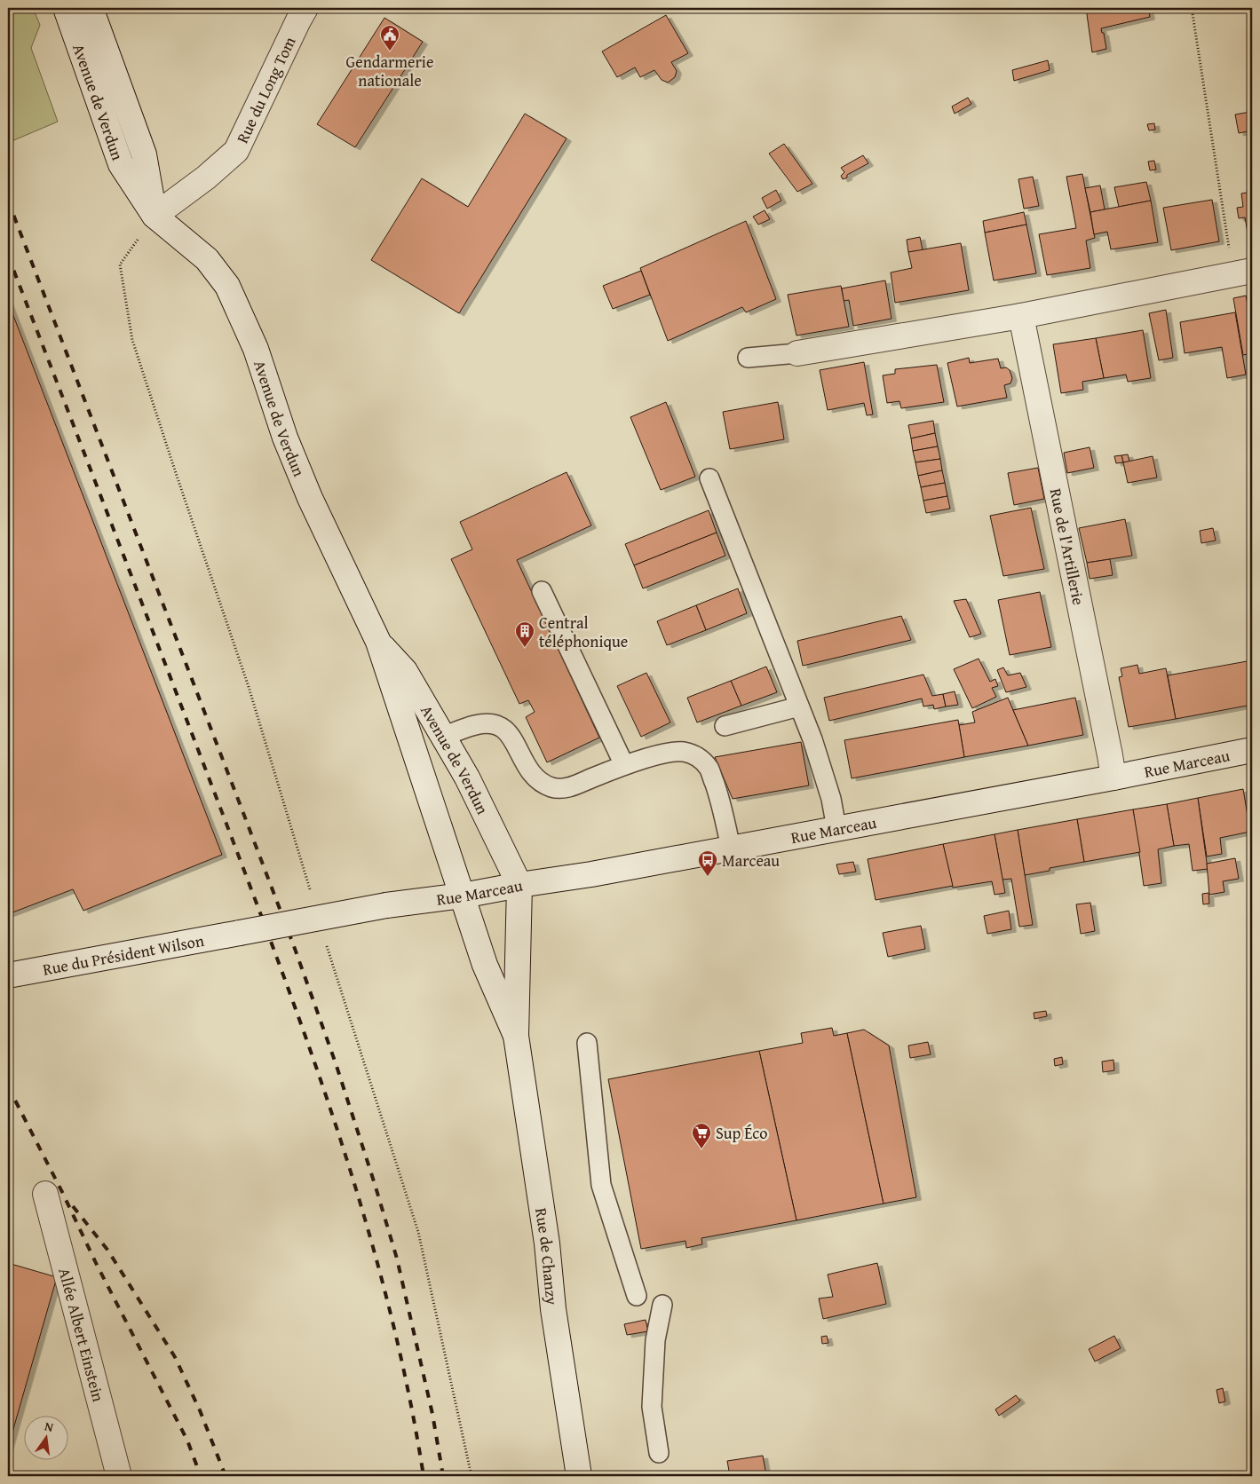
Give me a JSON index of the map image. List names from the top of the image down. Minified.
{"streets":{"main road":["Rue du Long Tom","Avenue de Verdun","Rue de l'Artillerie","Rue Marceau","Rue du Président Wilson","Rue de Chanzy","Allée Albert Einstein"]},"crossings":[["Rue du Long Tom","Avenue de Verdun"],["Avenue de Verdun","Rue Marceau"],["Avenue de Verdun","Rue de Chanzy"],["Rue de l'Artillerie","Rue Marceau"],["Rue Marceau","Rue du Président Wilson"],["Rue Marceau","Rue de Chanzy"]],"places":{"public building":["Gendarmerie nationale"],"building":["Central téléphonique"],"bus stop":["Marceau"],"supermarket":["Sup Éco"]},"north":"top"}
